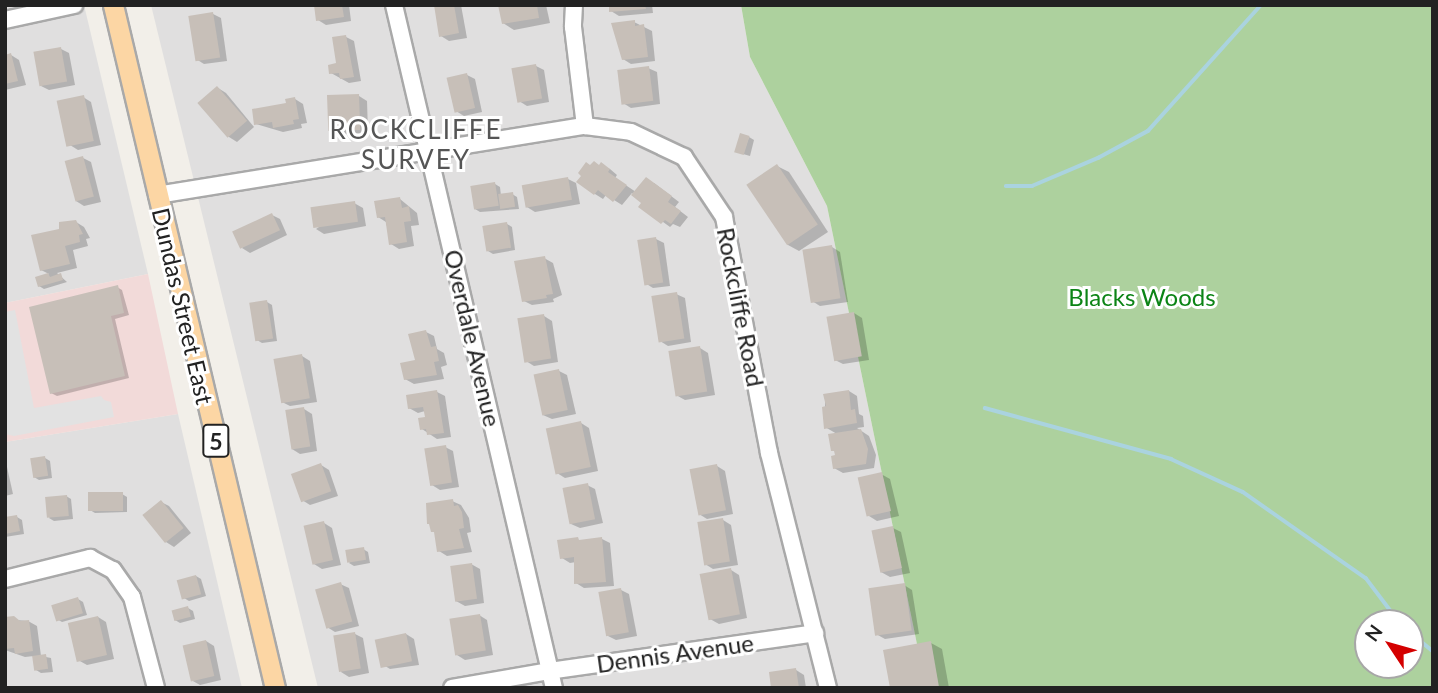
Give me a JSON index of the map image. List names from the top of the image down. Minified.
{"streets":{"main road":["Dundas Street East","5"],"street":["Rockcliffe Road","Overdale Avenue","Dennis Avenue"]},"crossings":[["Dundas Street East","Rockcliffe Road"],["Rockcliffe Road","Overdale Avenue"],["Rockcliffe Road","Dennis Avenue"],["Overdale Avenue","Dennis Avenue"]],"districts":["ROCKCLIFFE SURVEY"],"parks":["Blacks Woods"],"north":"top left"}
